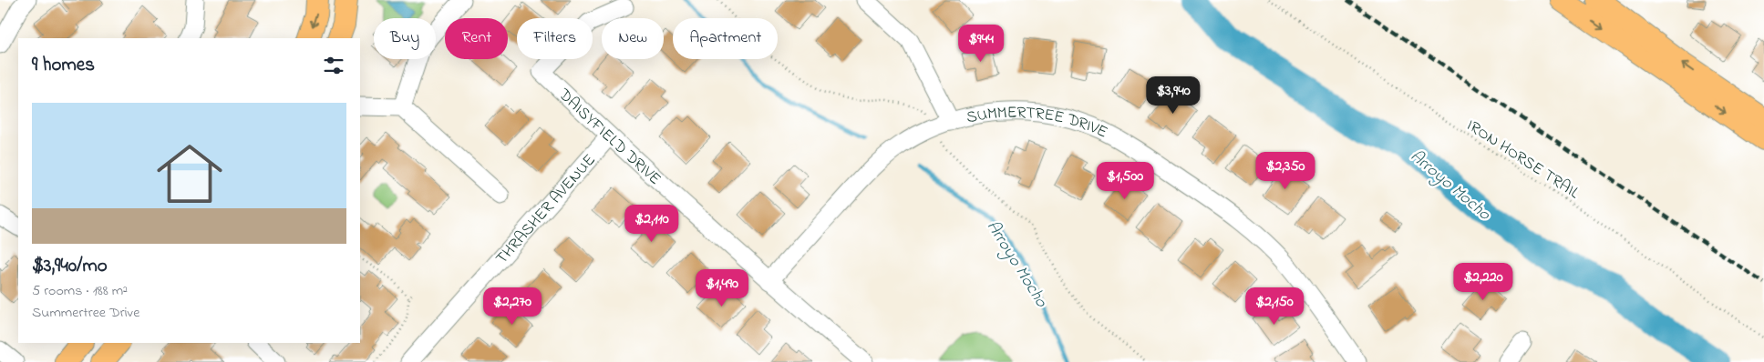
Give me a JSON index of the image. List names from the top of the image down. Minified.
{"streets":{"street":["SUMMERTREE DRIVE","DAISYFIELD DRIVE","THRASHER AVENUE"],"path":["IRON HORSE TRAIL"]},"crossings":[["SUMMERTREE DRIVE","DAISYFIELD DRIVE"],["DAISYFIELD DRIVE","THRASHER AVENUE"]],"water":["Arroyo Mocho"],"page":{"chip":["Buy","Rent","Filters","New","Apartment"],"price":["$944","$3,940","$2,350","$1,500","$2,110","$2,220","$1,490","$2,270","$2,150"],"heading":"9 homes","list":[{"name":"$3,940/mo","note":"5 rooms · 188 m² · Summertree Drive"}]}}
